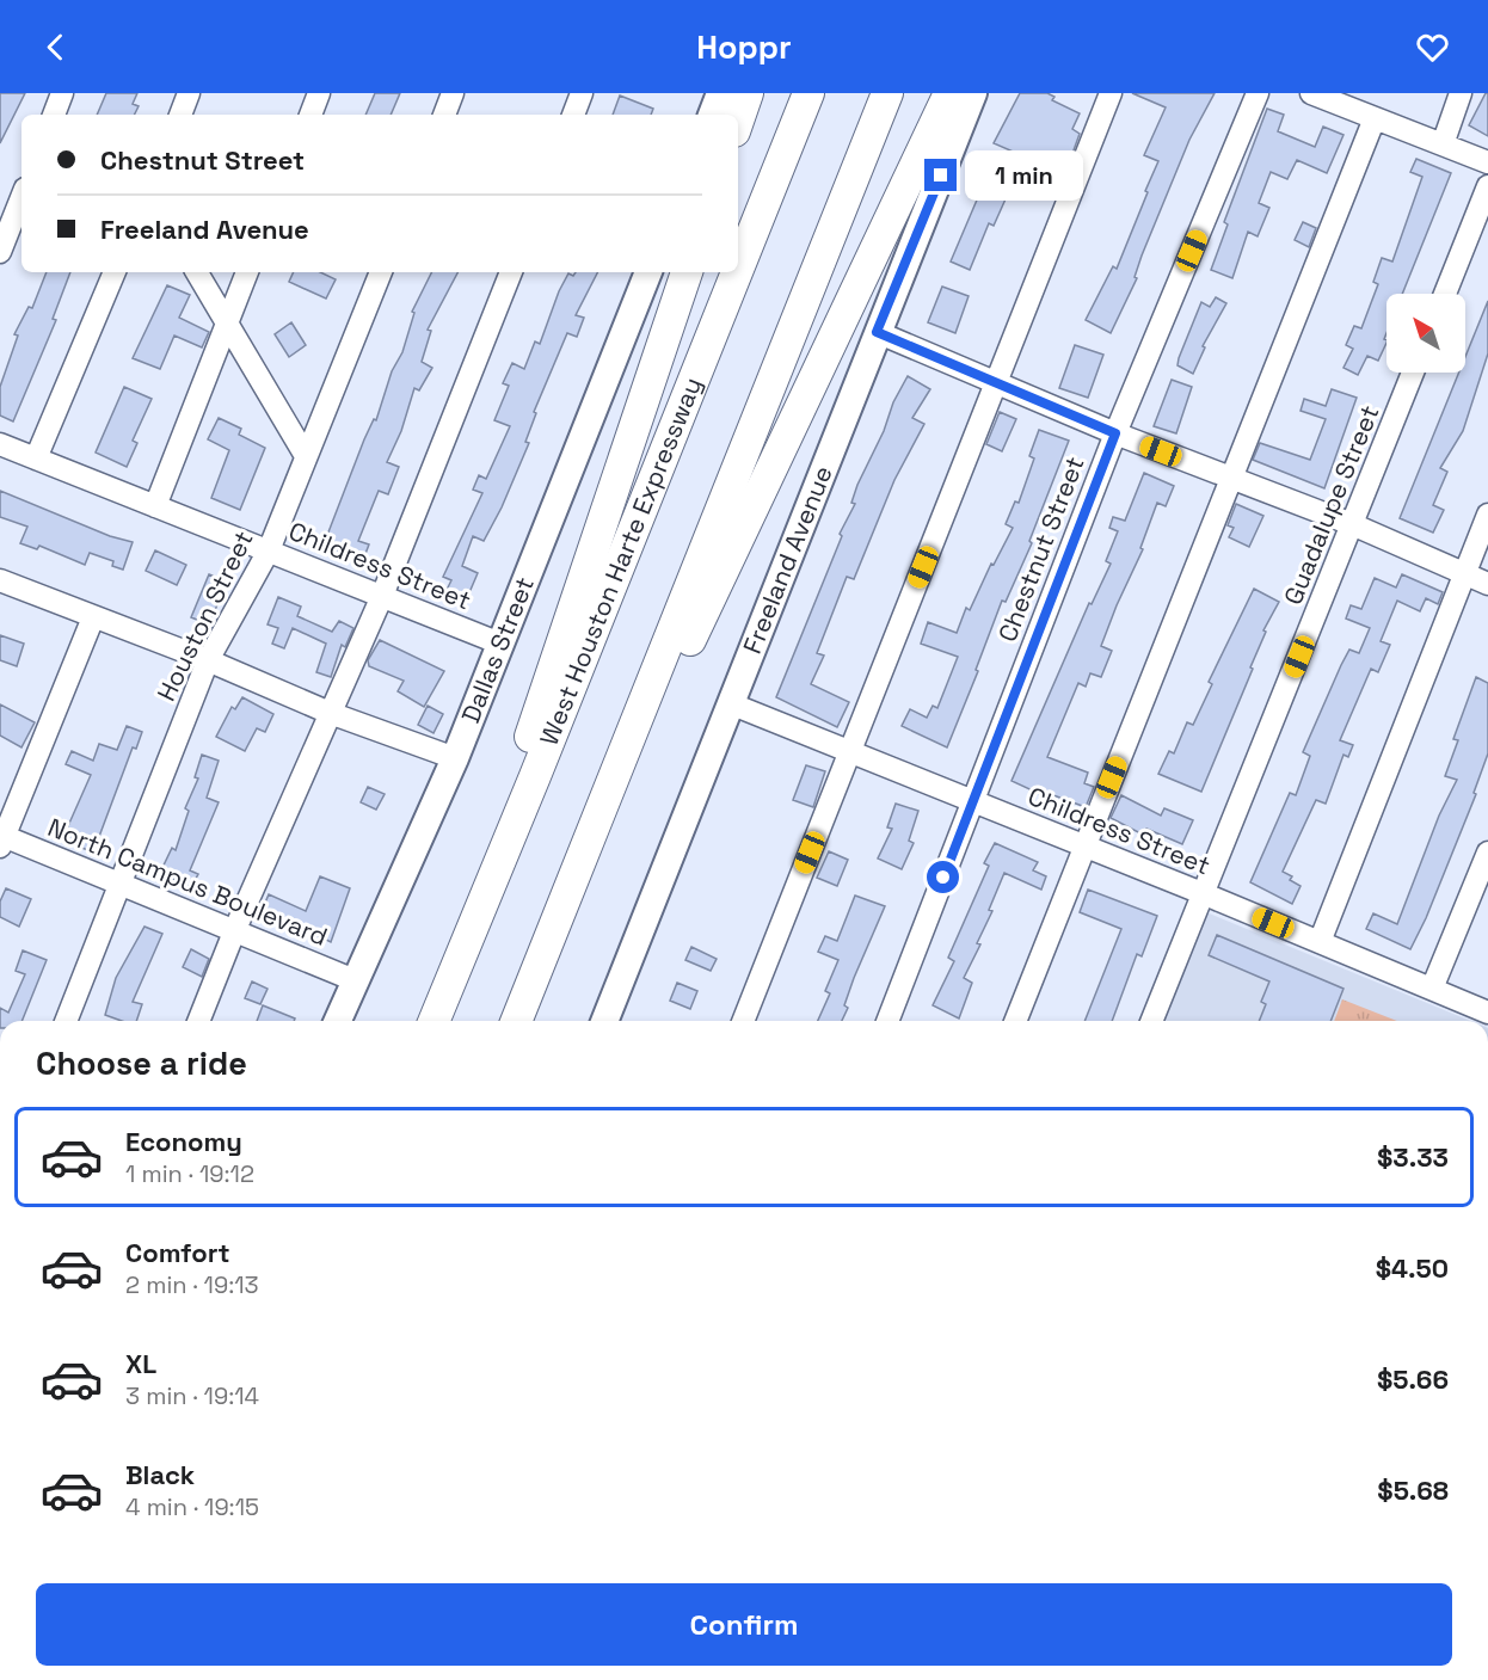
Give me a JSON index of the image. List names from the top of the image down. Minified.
{"streets":{"highway":["West Houston Harte Expressway"],"main road":["Freeland Avenue","Dallas Street"],"street":["Guadalupe Street","Chestnut Street","Childress Street","Houston Street","North Campus Boulevard"]},"crossings":[["Guadalupe Street","Childress Street"],["Chestnut Street","Childress Street"],["Freeland Avenue","Childress Street"],["Childress Street","Houston Street"],["Childress Street","Dallas Street"],["Houston Street","North Campus Boulevard"],["Dallas Street","North Campus Boulevard"]],"north":"top left","page":{"header":"Hoppr","banner":["Chestnut Street","Freeland Avenue"],"bubble":"1 min","heading":"Choose a ride","list":[{"name":"Economy","note":"1 min · 19:12","value":"$3.33"},{"name":"Comfort","note":"2 min · 19:13","value":"$4.50"},{"name":"XL","note":"3 min · 19:14","value":"$5.66"},{"name":"Black","note":"4 min · 19:15","value":"$5.68"}],"buttons":"Confirm"}}
